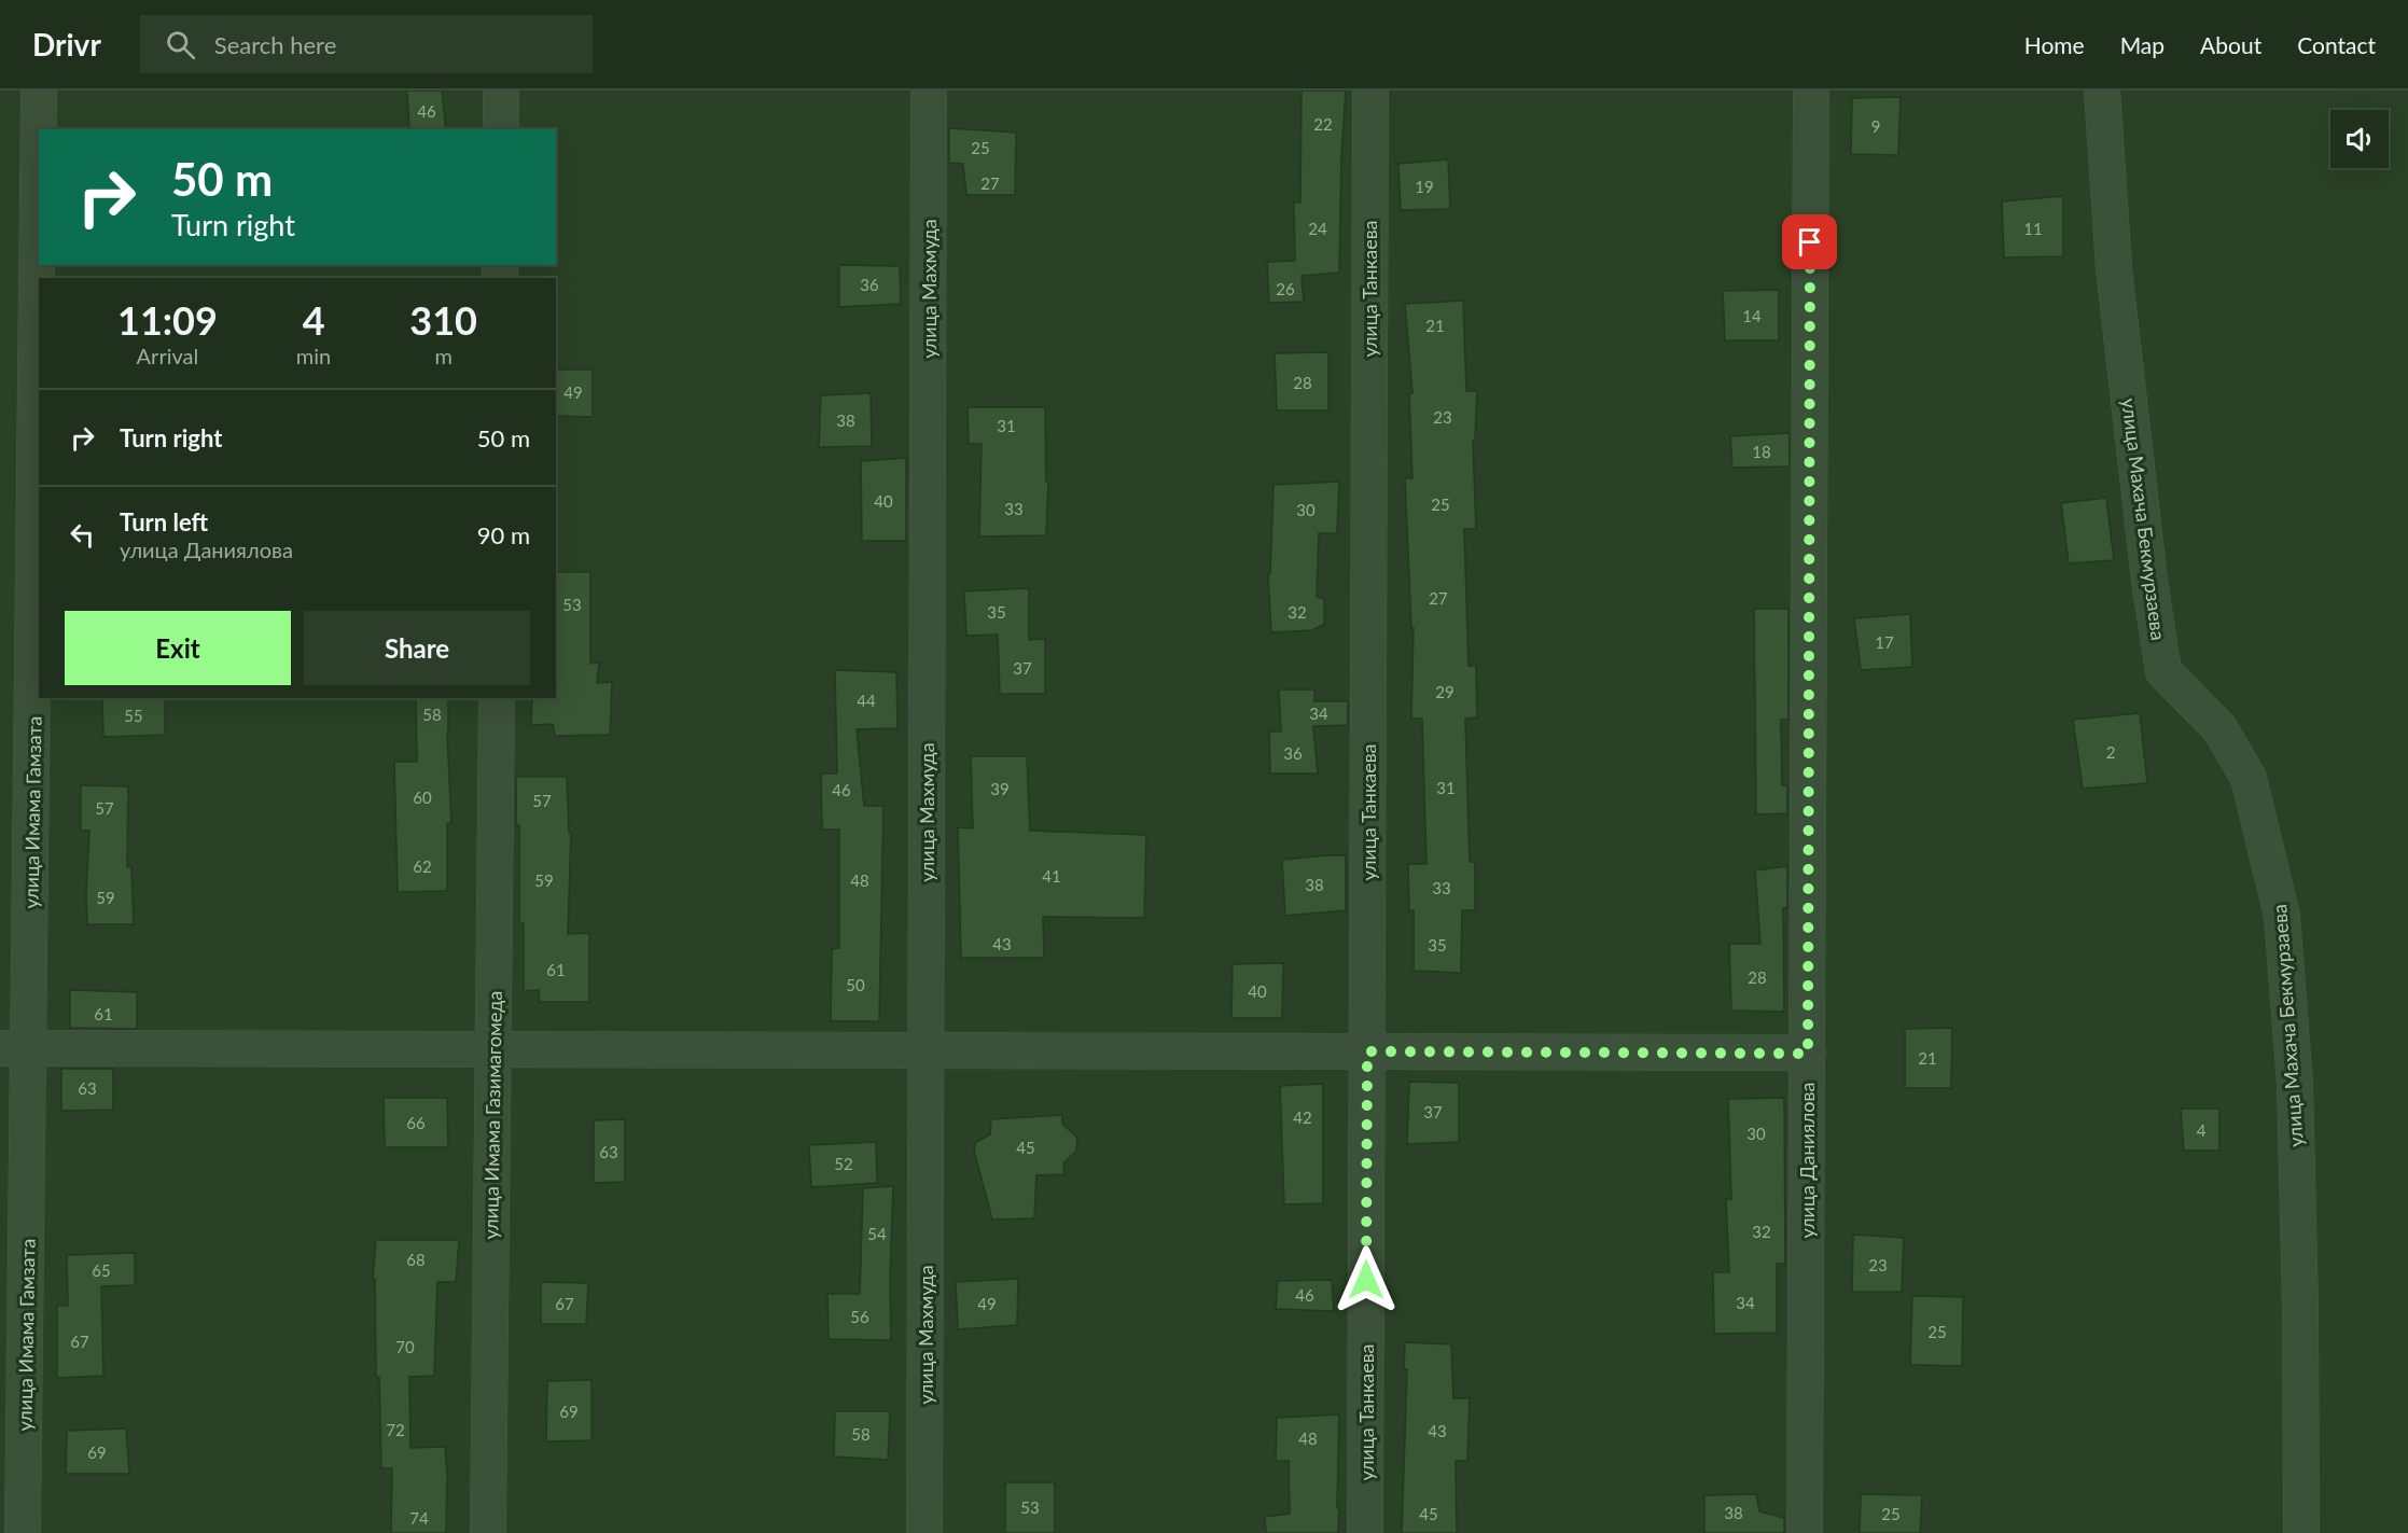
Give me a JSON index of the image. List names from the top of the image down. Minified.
{"streets":{"street":["улица Махмуда","улица Танкаева","улица Махача Бекмурзаева","улица Имама Гамзата","улица Имама Газимагомеда","улица Даниялова"]},"house_numbers":["46","22","9","25","27","19","24","11","36","26","14","21","28","49","23","38","31","18","40","25","33","30","27","53","35","32","17","37","29","44","34","58","55","2","36","31","39","46","60","57","57","62","41","59","48","38","33","59","43","35","61","28","50","40","61","21","63","37","42","66","4","30","45","63","52","32","54","68","23","65","46","34","67","49","56","25","67","70","69","72","43","58","48","69","53","38","45","25","74"],"page":{"header":"Drivr","search":"Search here","nav":["Home","Map","About","Contact"],"turn":["50 m","Turn right"],"eta":["11:09","Arrival","4","min","310","m"],"list":[{"name":"Turn right","value":"50 m"},{"name":"Turn left","note":"улица Даниялова","value":"90 m"}],"buttons":["Exit","Share"]}}
